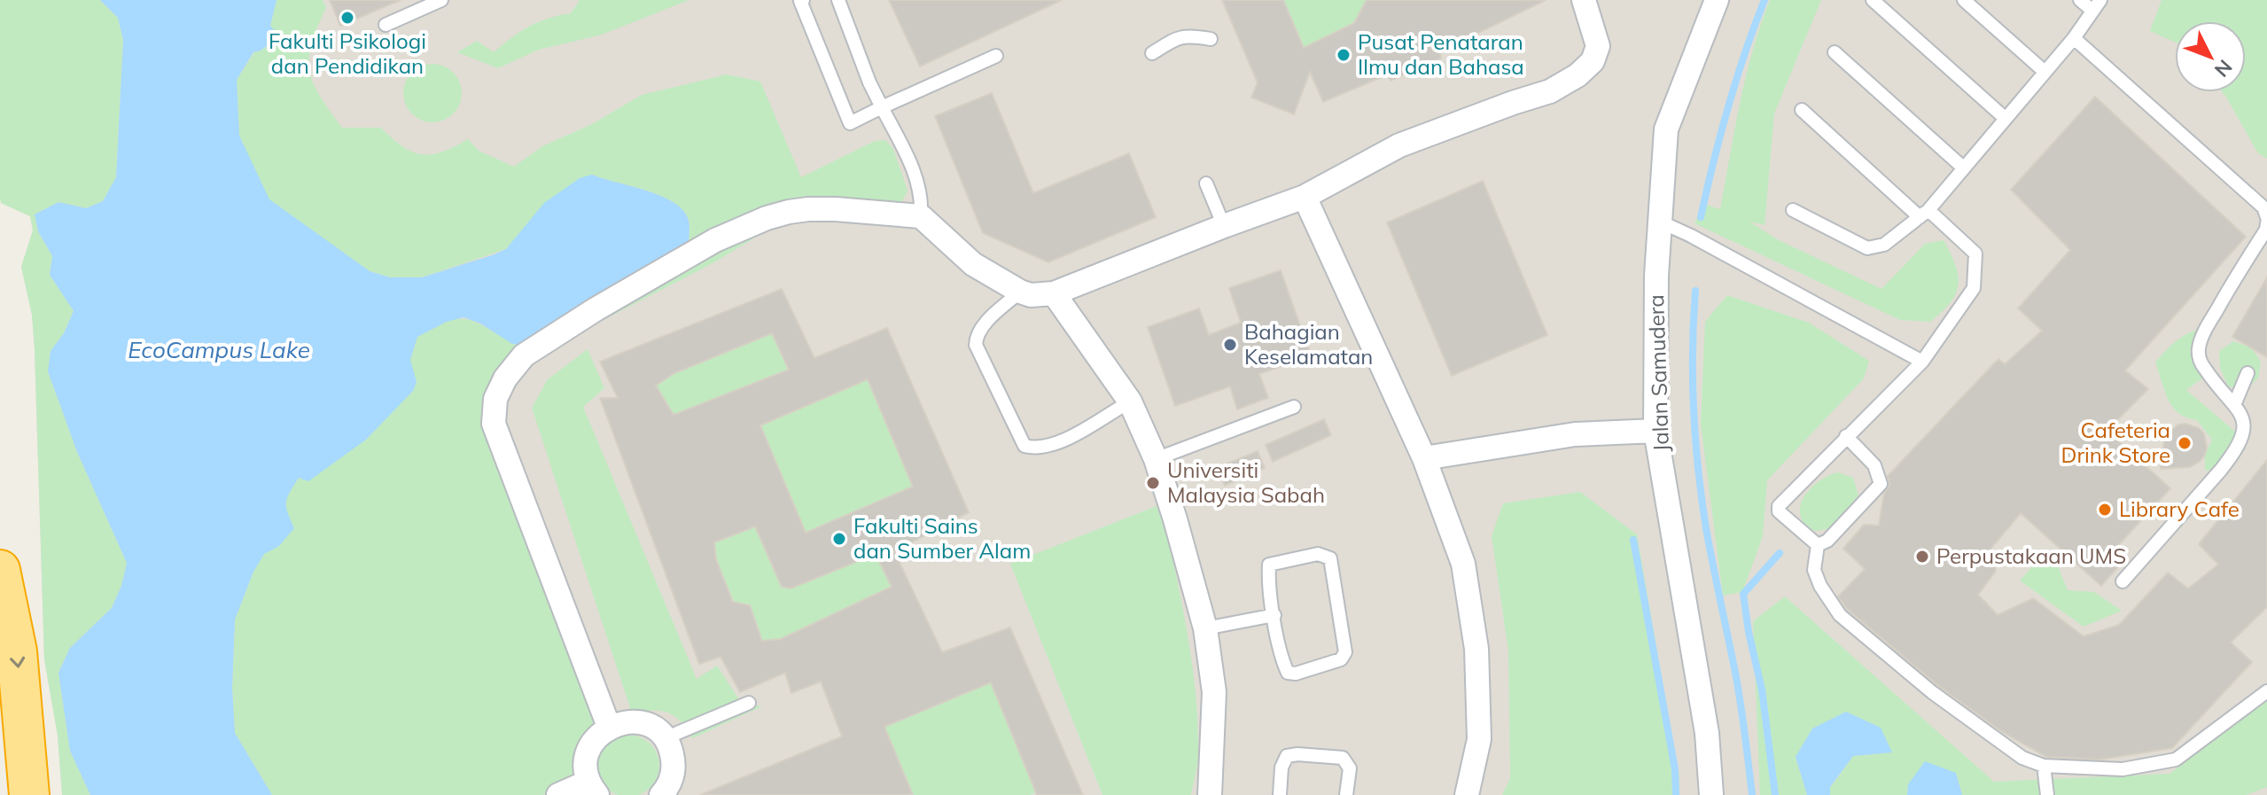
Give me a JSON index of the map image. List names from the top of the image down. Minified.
{"streets":{"street":["Jalan Samudera"]},"water":["EcoCampus Lake"],"places":["Fakulti Psikologi dan Pendidikan","Pusat Penataran Ilmu dan Bahasa","Bahagian Keselamatan","Cafeteria Drink Store","Universiti Malaysia Sabah","Library Cafe","Fakulti Sains dan Sumber Alam","Perpustakaan UMS"],"north":"bottom right"}
